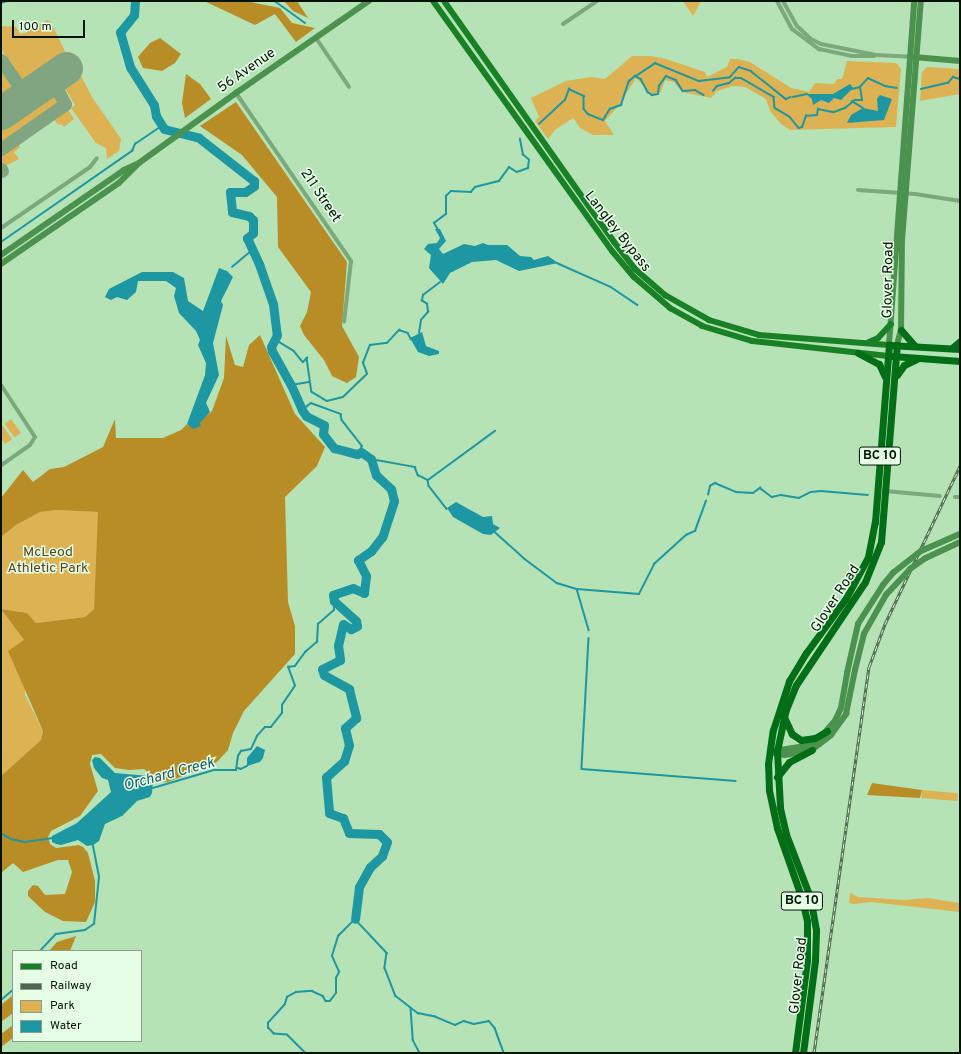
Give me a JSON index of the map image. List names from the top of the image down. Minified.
{"streets":{"highway":["Langley Bypass","Glover Road","BC 10"],"main road":["56 Avenue"],"street":["211 Street"]},"crossings":[["56 Avenue","211 Street"],["Langley Bypass","Glover Road"]],"water":["Orchard Creek"],"parks":["McLeod Athletic Park"],"legend":["Road","Railway","Park","Water"],"scale_bar":"100 m"}
